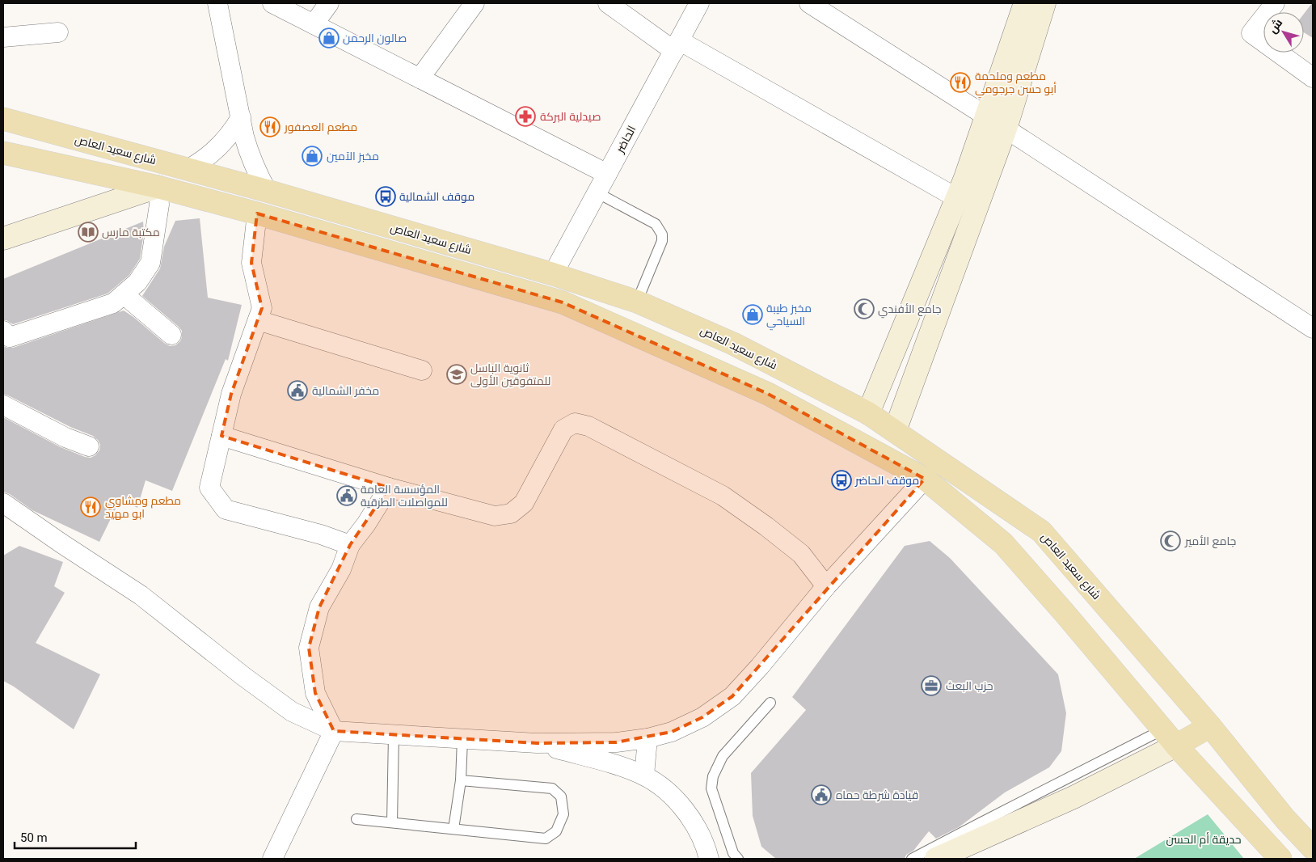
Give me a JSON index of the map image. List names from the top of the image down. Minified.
{"streets":{"main road":["شارع سعيد العاص"],"street":["الحاضر"]},"crossings":[["الحاضر","شارع سعيد العاص"]],"parks":["حديقة أم الحسن"],"places":{"shop":["صالون الرحمن","مخبز الآمين","مخبز طيبة السياحي"],"restaurant":["مطعم وملحمة أبو حسن جرجومي","مطعم العصفور","مطعم ومشاوي ابو مهيد"],"pharmacy":["صيدلية البركة"],"bus stop":["موقف الشمالية","موقف الحاضر"],"library":["مكتبة مارس"],"mosque":["جامع الأفندي","جامع الأمير"],"school or university":["ثانوية الباسل للمتفوقين الأولى"],"public building":["مخفر الشمالية","المؤسسة العامة للمواصلات الطرقية","قيادة شرطة حماه"],"office":["حزب البعث"]},"scale_bar":"50 m","north":"top left"}
